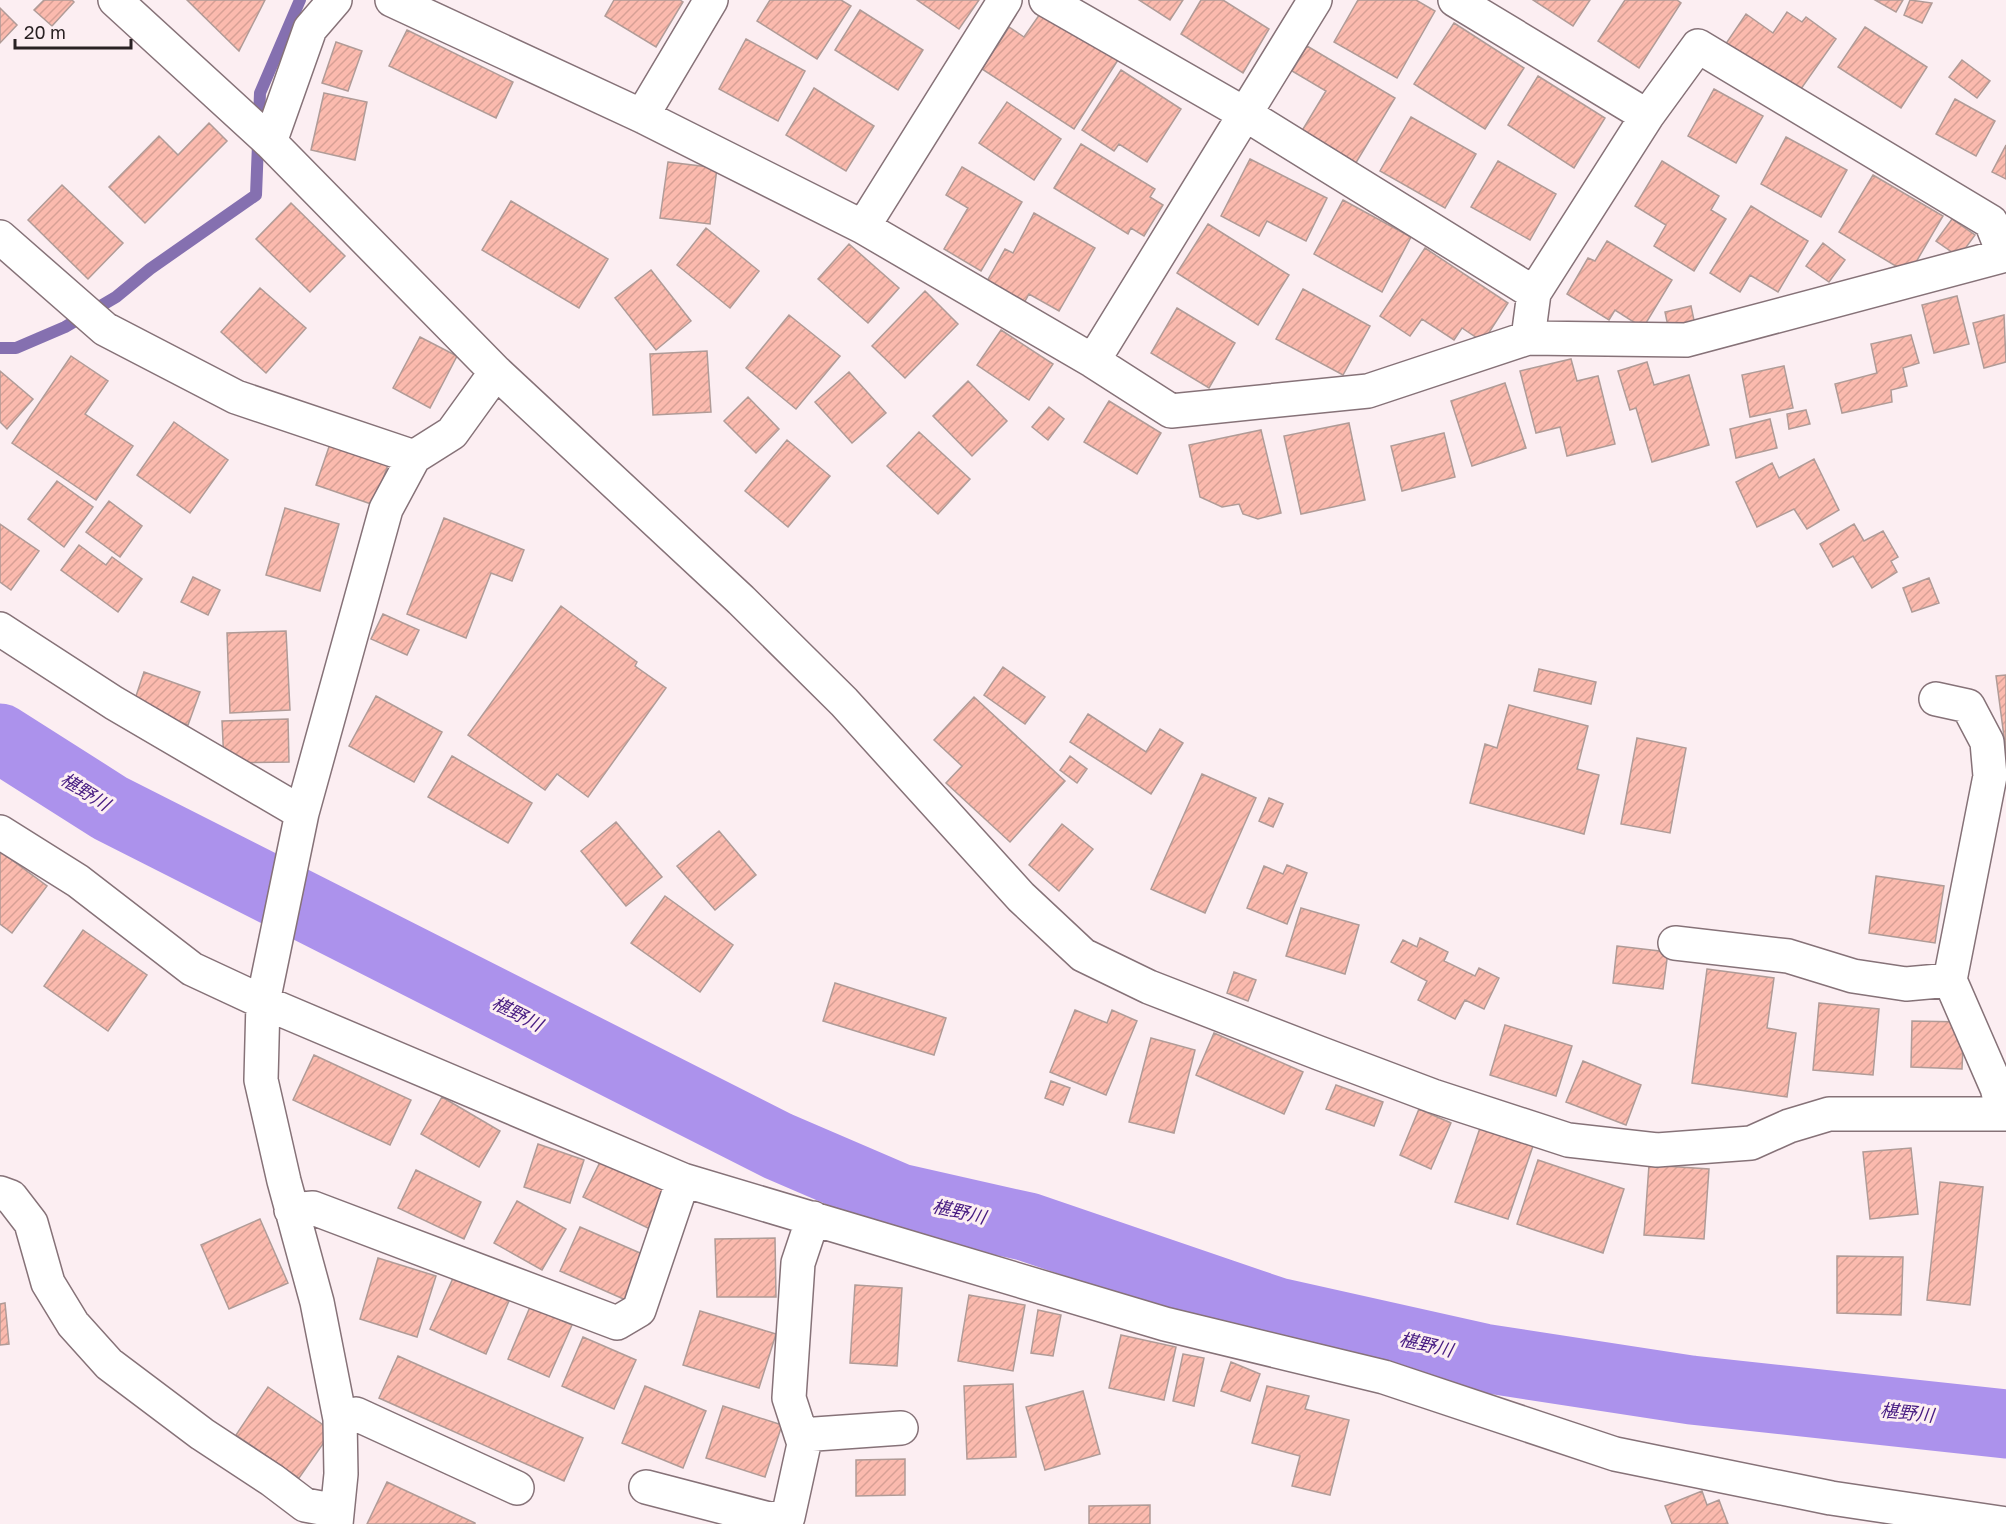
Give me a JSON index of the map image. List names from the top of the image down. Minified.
{"water":["椹野川"],"scale_bar":"20 m"}
